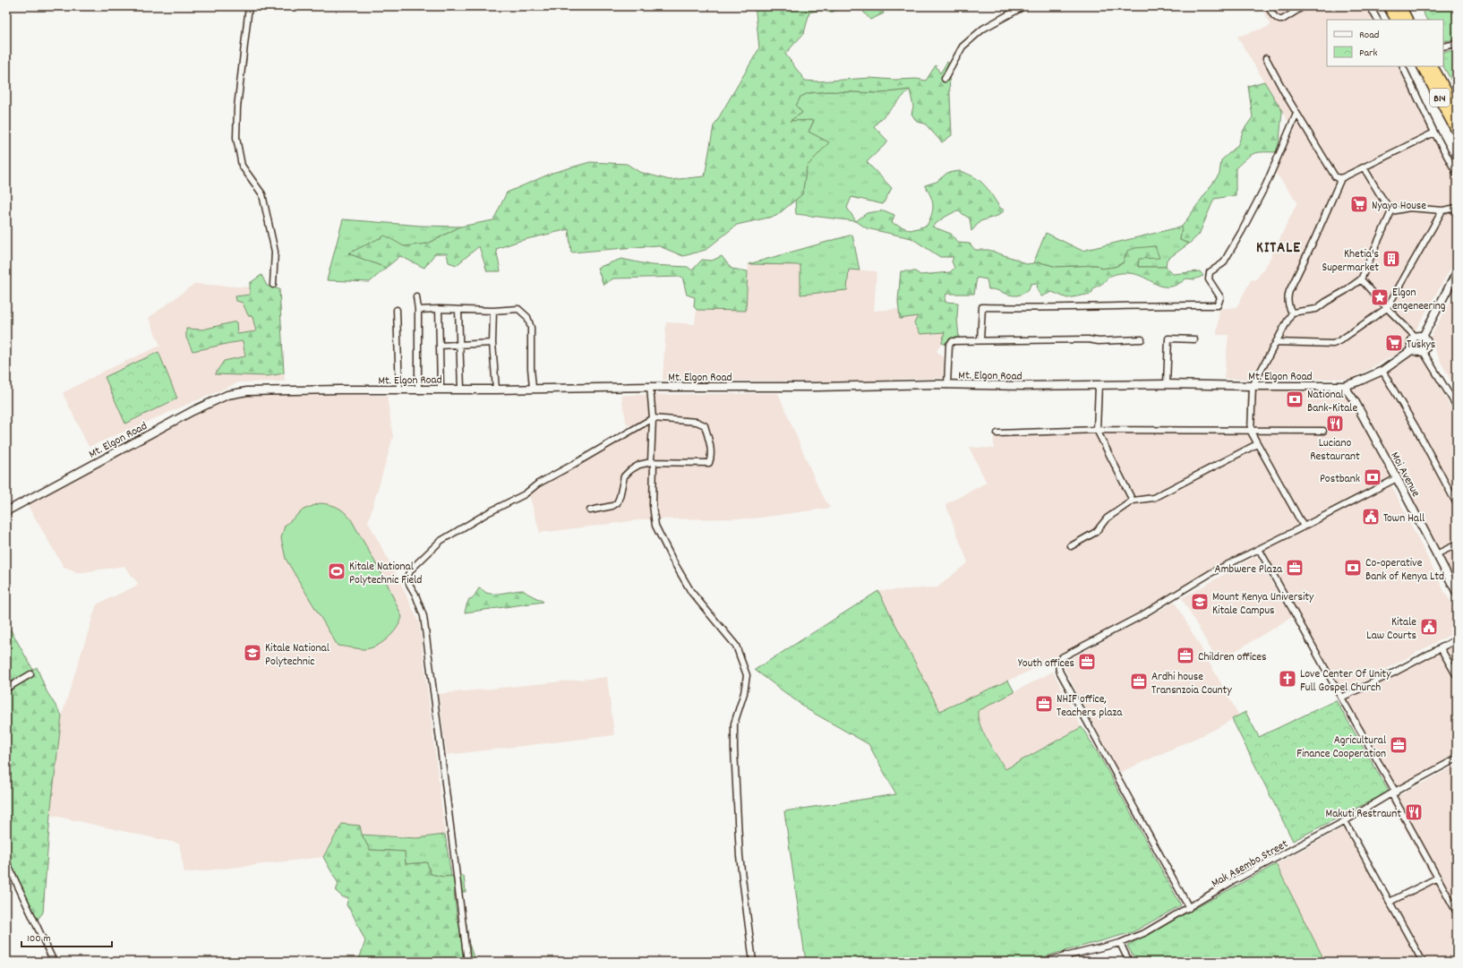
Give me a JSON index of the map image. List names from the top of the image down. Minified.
{"streets":{"highway":["B14"],"street":["Mt. Elgon Road","Moi Avenue","Mak Asembo Street"]},"crossings":[["Mt. Elgon Road","Moi Avenue"]],"districts":["KITALE"],"places":{"supermarket":["Nyayo House","Tuskys"],"building":["Khetia's Supermarket"],"place":["Elgon engeneering"],"bank":["National Bank-Kitale","Postbank","Co-operative Bank of Kenya Ltd"],"restaurant":["Luciano Restaurant","Makuti Restraunt"],"public building":["Town Hall","Kitale Law Courts"],"office":["Ambwere Plaza","Children offices","Youth offices","Ardhi house Transnzoia County","NHIF office, Teachers plaza","Agricultural Finance Cooperation"],"sports":["Kitale National Polytechnic Field"],"school or university":["Mount Kenya University Kitale Campus","Kitale National Polytechnic"],"church":["Love Center Of Unity Full Gospel Church"]},"legend":["Road","Park"],"scale_bar":"100 m"}
